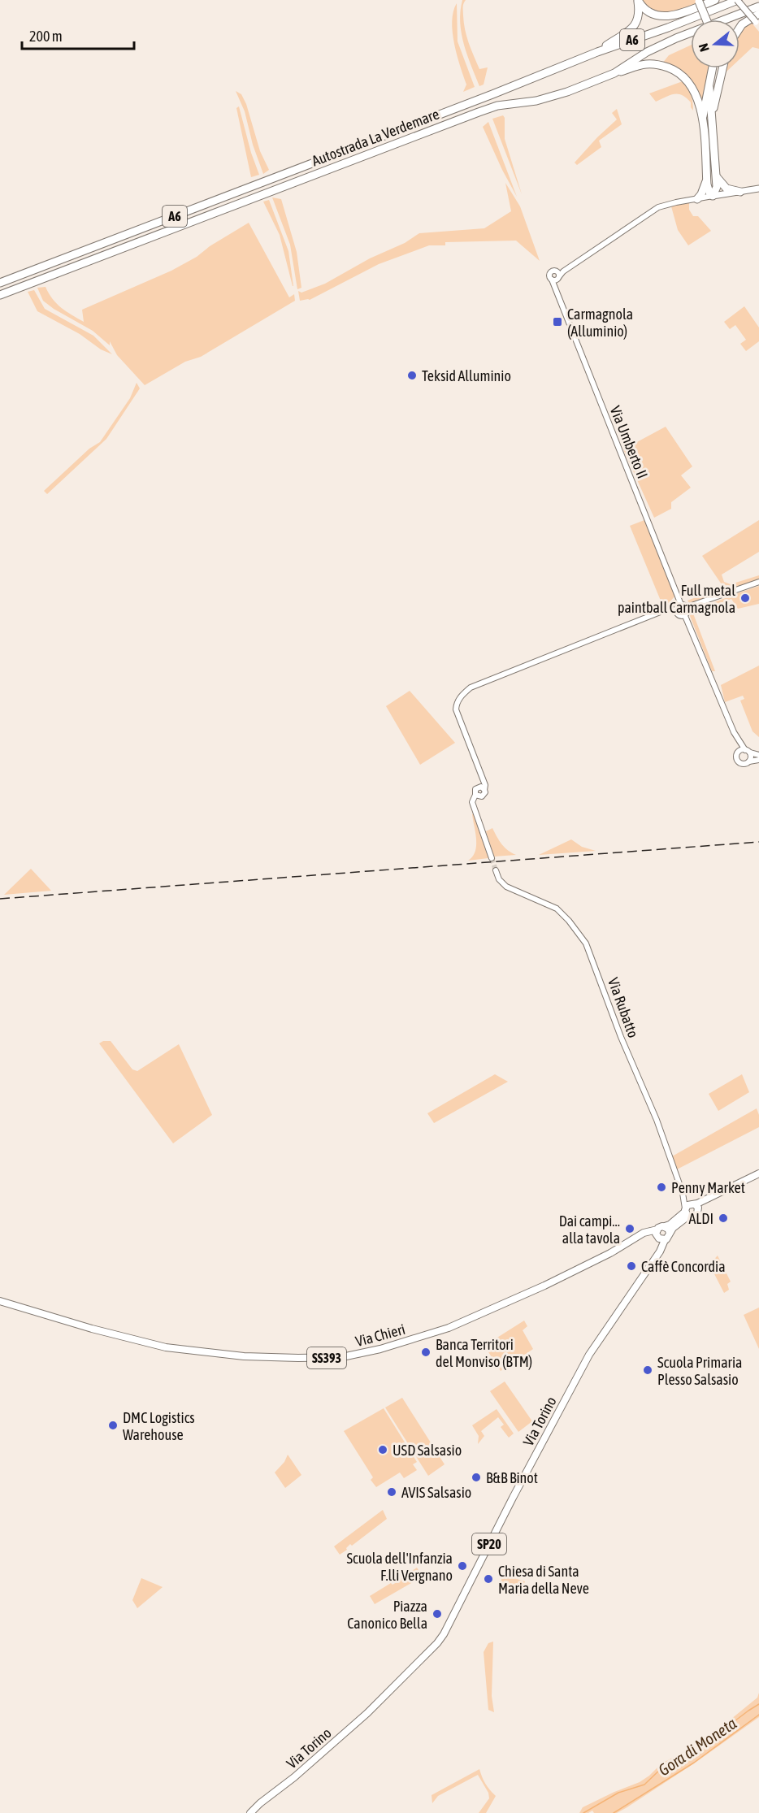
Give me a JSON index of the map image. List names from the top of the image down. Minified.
{"streets":{"highway":["A6","Autostrada La Verdemare"],"main road":["Via Chieri","SS393","Via Torino","SP20"],"street":["Via Umberto II","Via Rubatto"]},"crossings":[["A6","Autostrada La Verdemare"],["Via Chieri","Via Torino"]],"water":["Gora di Moneta"],"places":{"transit":["Carmagnola (Alluminio)"],"other":["Teksid Alluminio","Full metal paintball Carmagnola","Penny Market","ALDI","Dai campi... alla tavola","Caffè Concordia","Banca Territori del Monviso (BTM)","Scuola Primaria Plesso Salsasio","DMC Logistics Warehouse","USD Salsasio","B&B Binot","AVIS Salsasio","Scuola dell'Infanzia F.lli Vergnano","Chiesa di Santa Maria della Neve","Piazza Canonico Bella"]},"scale_bar":"200 m","north":"left"}
